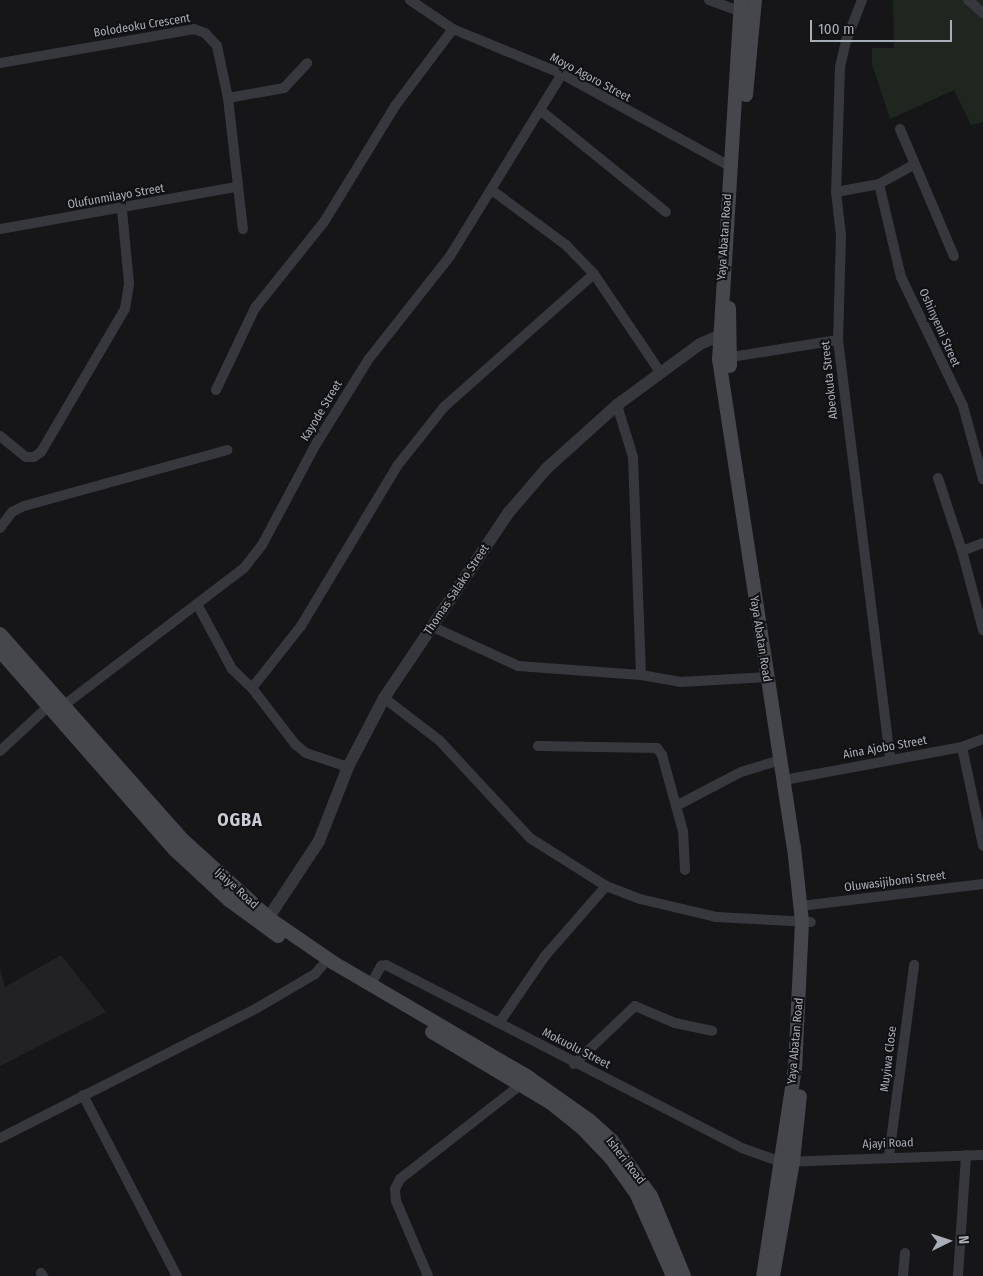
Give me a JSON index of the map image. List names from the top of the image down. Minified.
{"streets":{"main road":["Yaya Abatan Road","Ijaiye Road","Isheri Road"],"street":["Bolodeoku Crescent","Moyo Agoro Street","Olufunmilayo Street","Oshinyemi Street","Abeokuta Street","Kayode Street","Thomas Salako Street","Aina Ajobo Street","Oluwasijibomi Street","Mokuolu Street","Muyiwa Close","Ajayi Road"]},"crossings":[["Bolodeoku Crescent","Olufunmilayo Street"],["Moyo Agoro Street","Yaya Abatan Road"],["Moyo Agoro Street","Kayode Street"],["Yaya Abatan Road","Thomas Salako Street"],["Yaya Abatan Road","Aina Ajobo Street"],["Yaya Abatan Road","Oluwasijibomi Street"],["Yaya Abatan Road","Mokuolu Street"],["Yaya Abatan Road","Ajayi Road"],["Abeokuta Street","Aina Ajobo Street"],["Kayode Street","Ijaiye Road"],["Thomas Salako Street","Ijaiye Road"],["Ijaiye Road","Mokuolu Street"],["Ijaiye Road","Isheri Road"],["Mokuolu Street","Ajayi Road"],["Muyiwa Close","Ajayi Road"]],"districts":["OGBA"],"scale_bar":"100 m","north":"right"}
